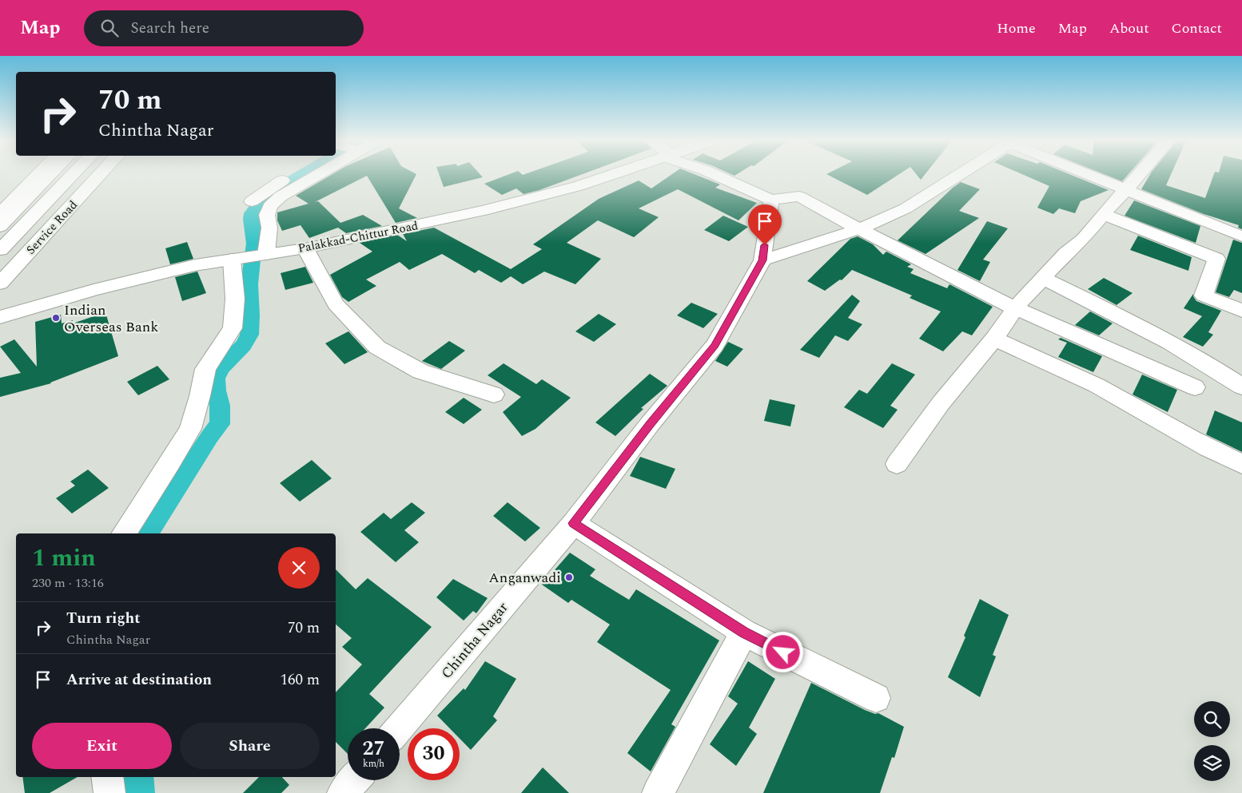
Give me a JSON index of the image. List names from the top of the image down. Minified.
{"streets":{"main road":["Service Road","Palakkad-Chittur Road","Chintha Nagar"]},"places":["Indian Overseas Bank","Anganwadi"],"page":{"header":"Map","search":"Search here","nav":["Home","Map","About","Contact"],"turn":["70 m","Chintha Nagar"],"heading":["1 min","230 m · 13:16"],"list":[{"name":"Turn right","note":"Chintha Nagar","value":"70 m"},{"name":"Arrive at destination","value":"160 m"}],"buttons":["Exit","Share"],"speed":"27 km/h","limit":"30"}}
